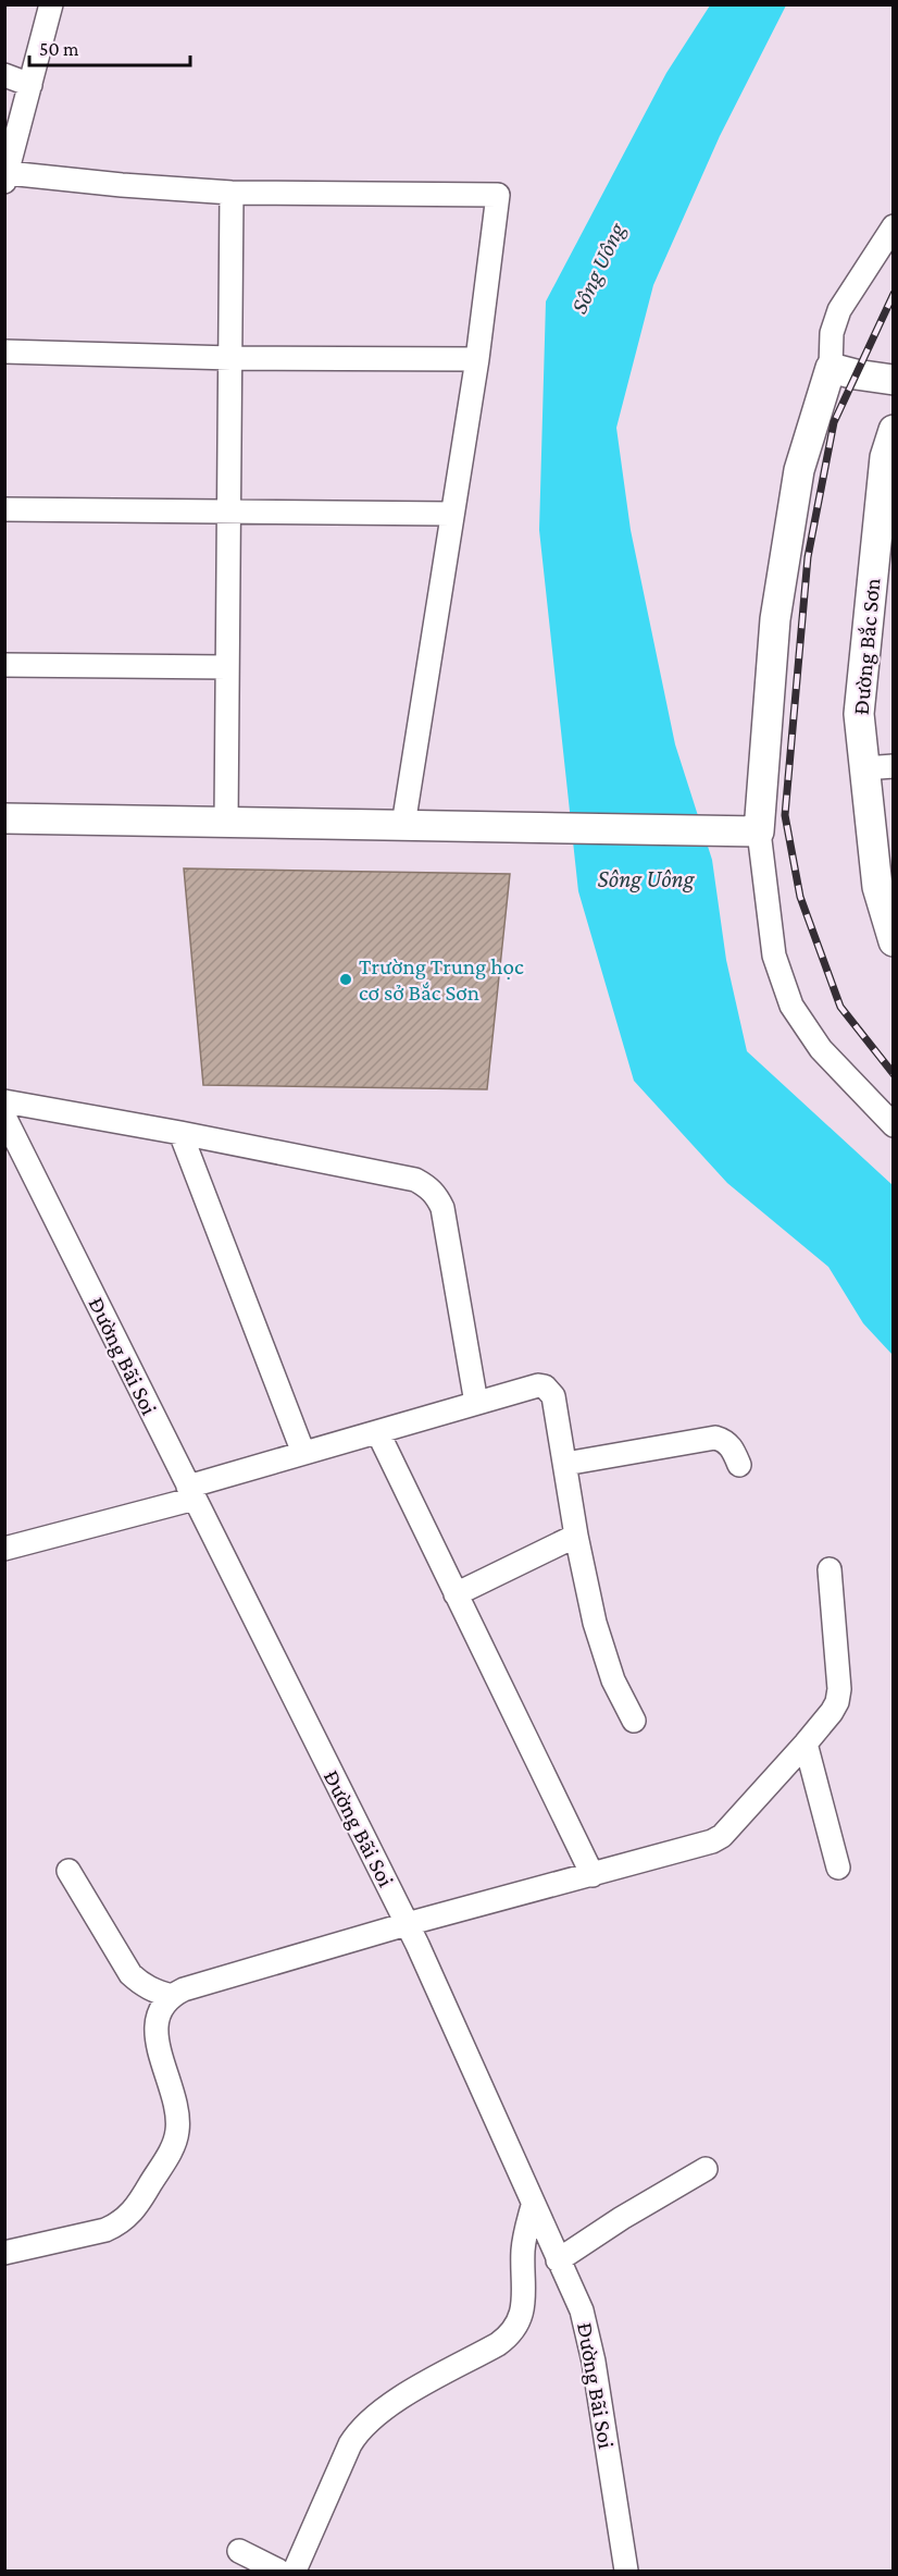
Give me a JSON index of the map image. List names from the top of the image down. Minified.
{"streets":{"main road":["Đường Bắc Sơn"],"street":["Đường Bãi Soi"]},"water":["Sông Uông"],"places":["Trường Trung học cơ sở Bắc Sơn"],"scale_bar":"50 m"}
